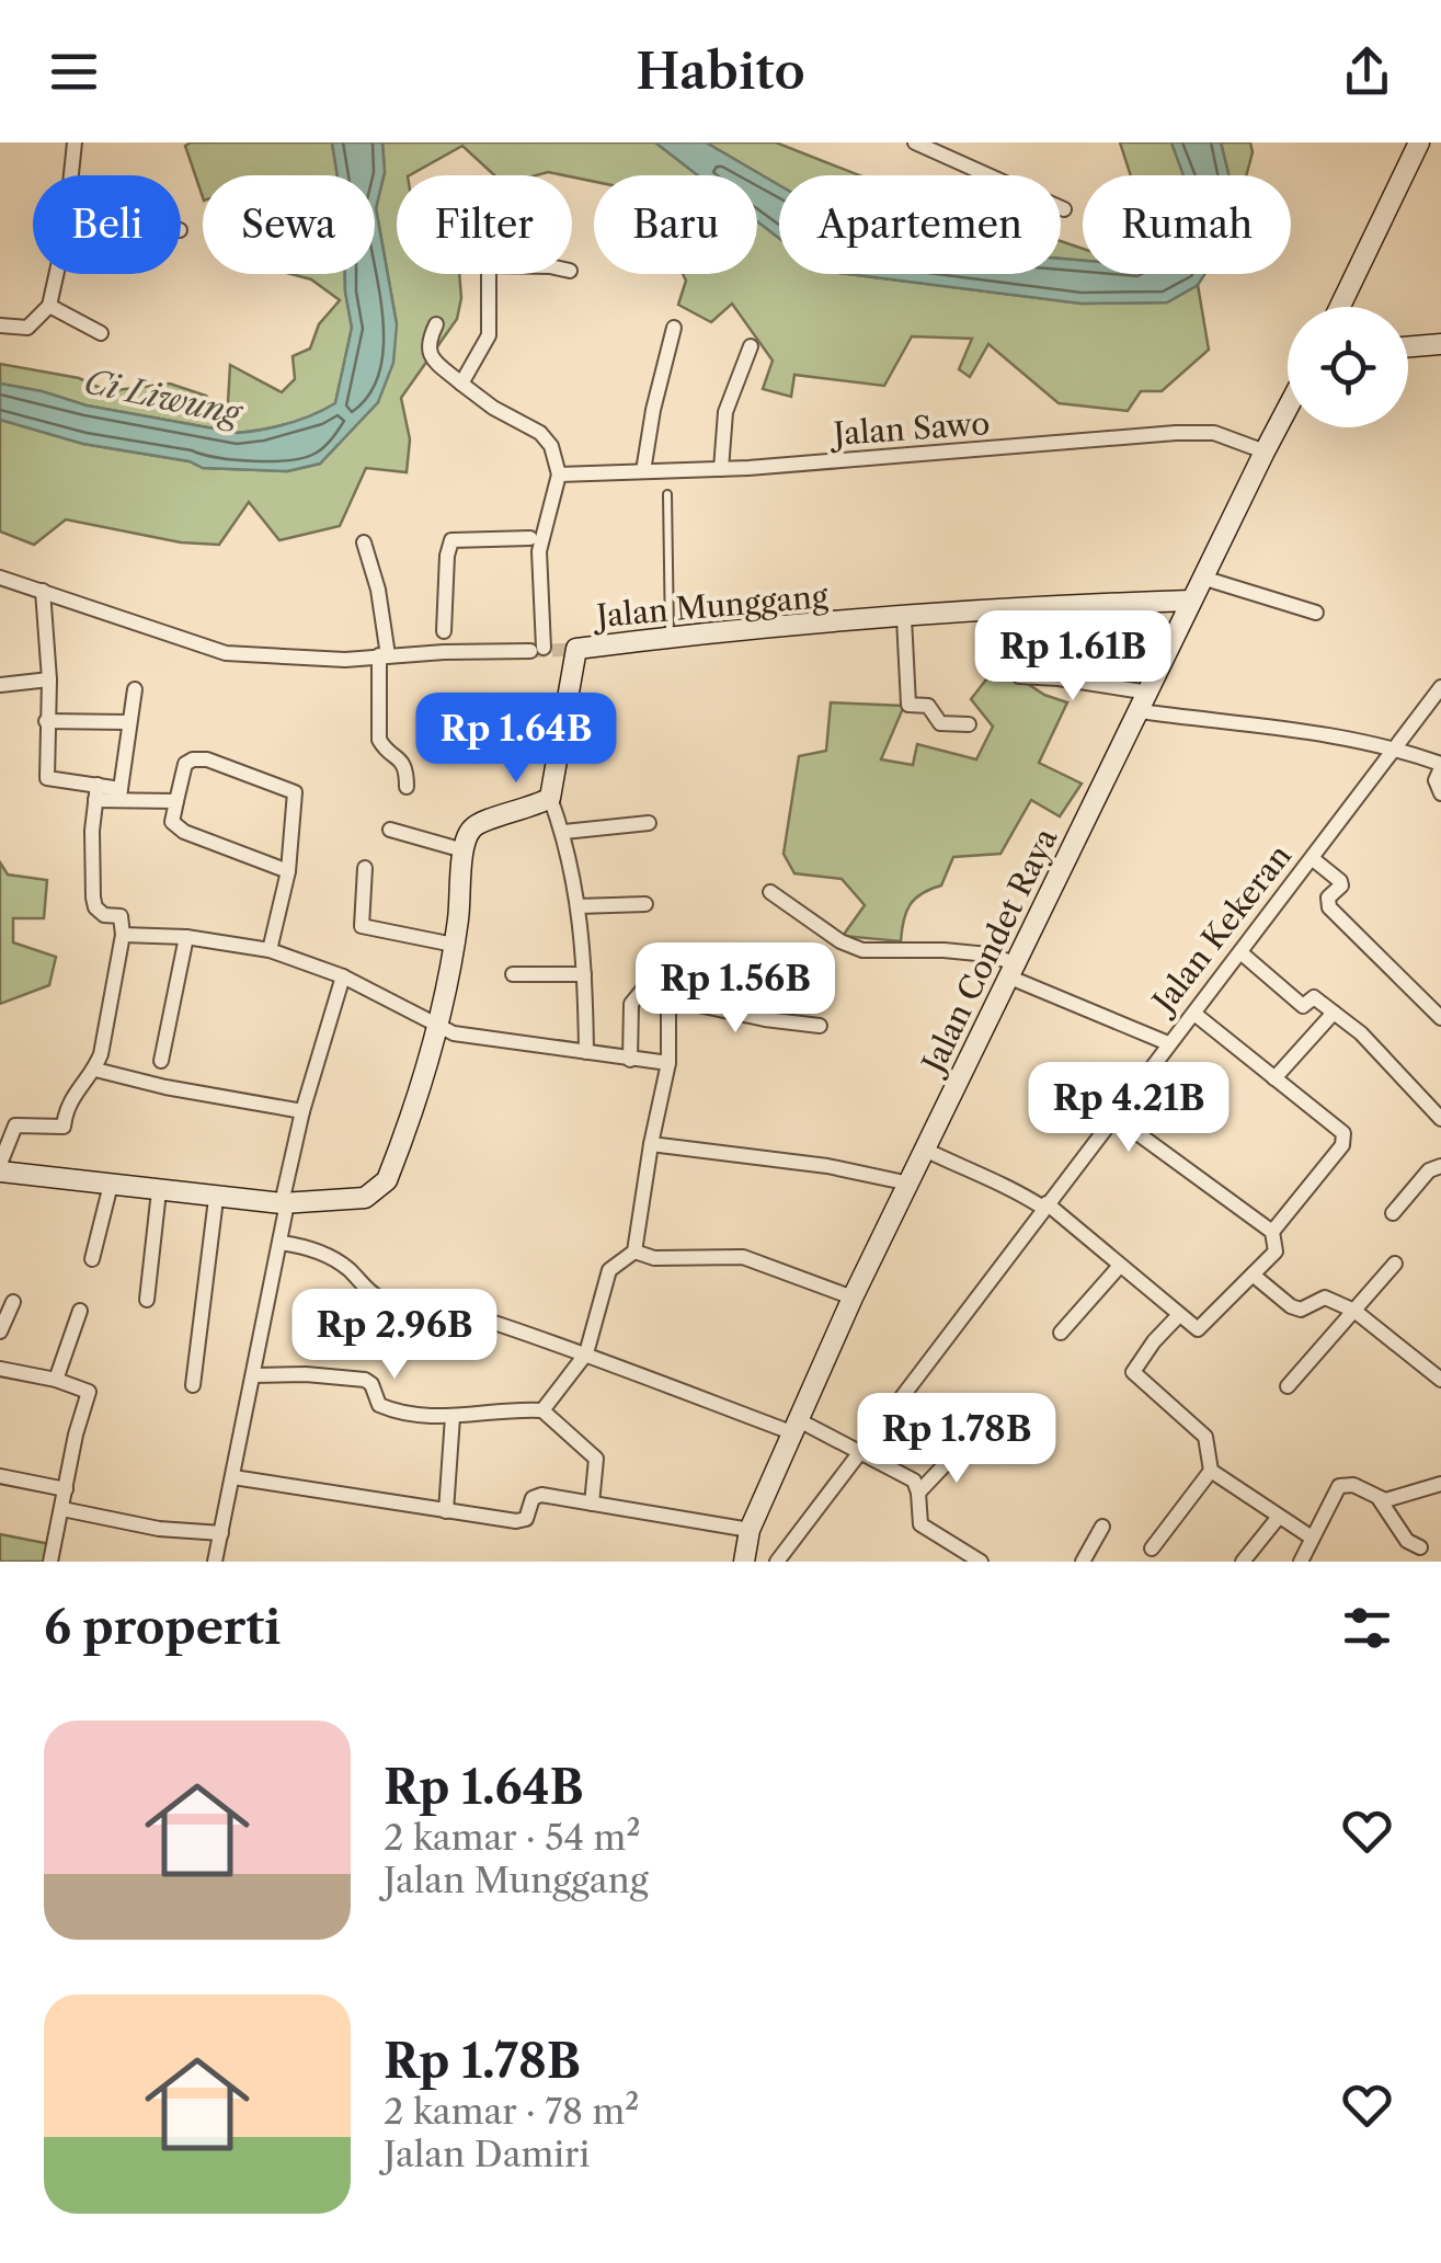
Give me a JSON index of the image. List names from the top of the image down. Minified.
{"streets":{"street":["Jalan Sawo","Jalan Munggang","Jalan Kekeran","Jalan Condet Raya"]},"crossings":[["Jalan Sawo","Jalan Condet Raya"],["Jalan Munggang","Jalan Condet Raya"]],"water":["Ci Liwung"],"page":{"header":"Habito","chip":["Beli","Sewa","Filter","Baru","Apartemen","Rumah"],"price":["Rp 1.61B","Rp 1.64B","Rp 1.56B","Rp 4.21B","Rp 2.96B","Rp 1.78B"],"heading":"6 properti","list":[{"name":"Rp 1.64B","note":"2 kamar · 54 m² · Jalan Munggang"},{"name":"Rp 1.78B","note":"2 kamar · 78 m² · Jalan Damiri"}]}}
